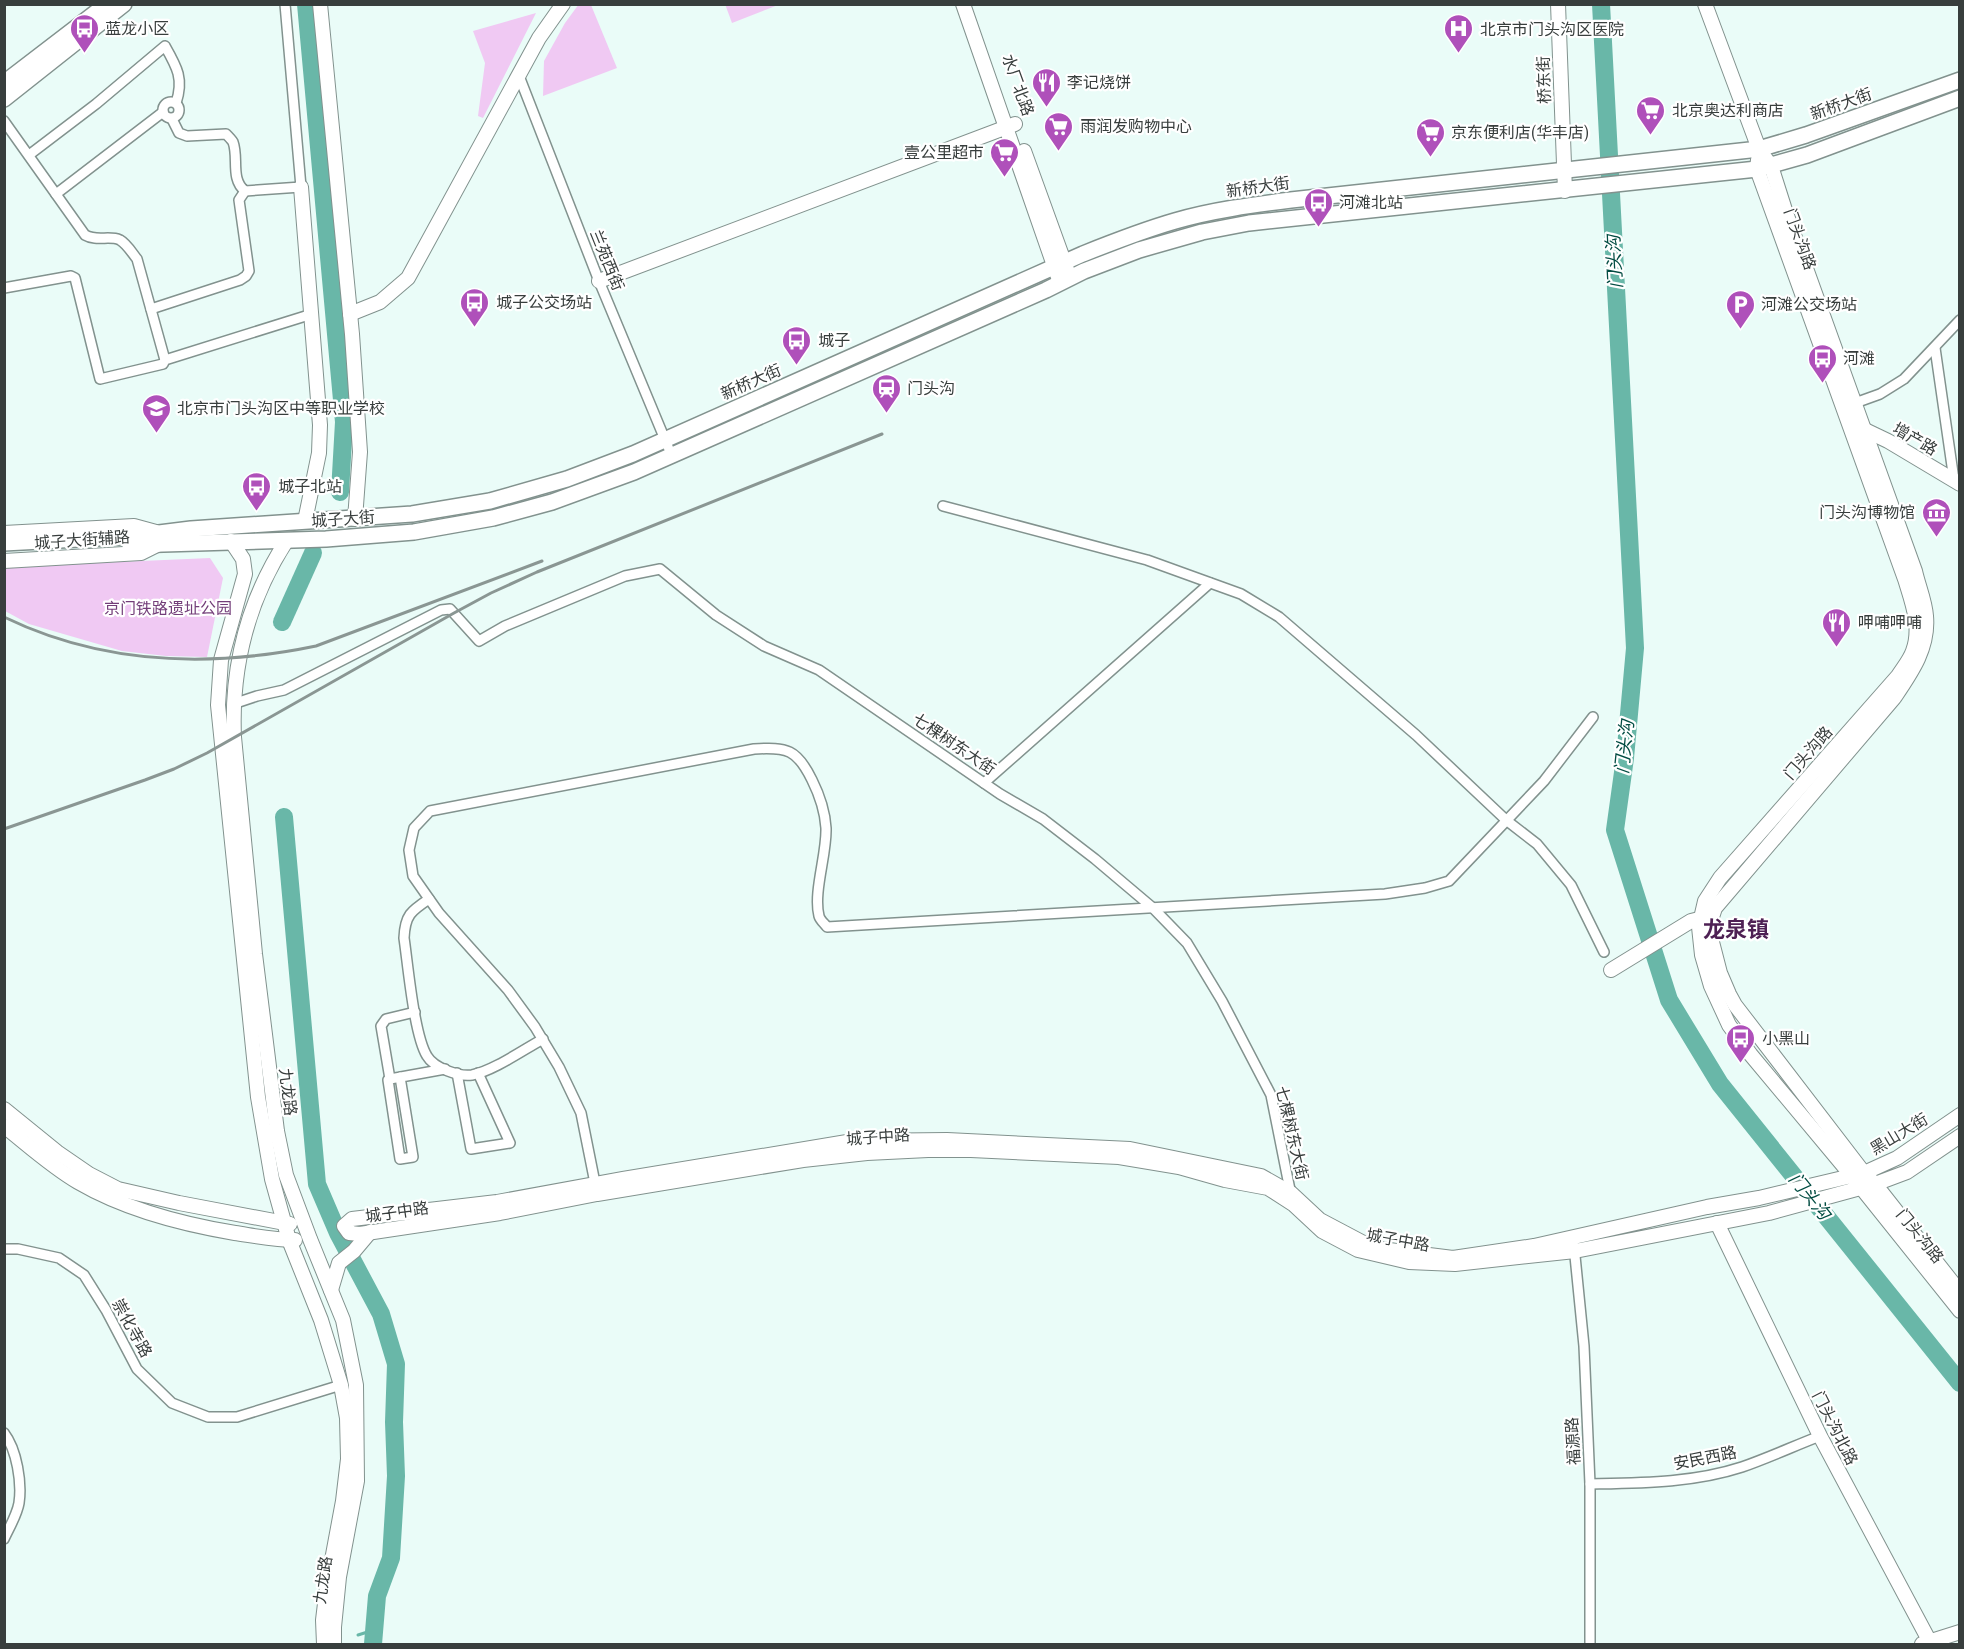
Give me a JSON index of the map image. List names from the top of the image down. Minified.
{"streets":{"main road":["新桥大街","城子大街"],"street":["桥东街","水厂北路","门头沟路","兰苑西街","增产路","城子大街辅路","七棵树东大街","九龙路","黑山大街","城子中路","崇化寺路","门头沟北路","福源路","安民西路"]},"crossings":[["桥东街","新桥大街"],["水厂北路","新桥大街"],["新桥大街","门头沟路"],["新桥大街","兰苑西街"],["新桥大街","城子大街"],["门头沟路","增产路"],["门头沟路","黑山大街"],["门头沟路","城子中路"],["兰苑西街","城子大街"],["城子大街","城子大街辅路"],["城子大街","九龙路"],["七棵树东大街","九龙路"],["七棵树东大街","城子中路"],["九龙路","崇化寺路"],["黑山大街","城子中路"],["城子中路","门头沟北路"],["城子中路","福源路"],["门头沟北路","安民西路"],["福源路","安民西路"]],"districts":["龙泉镇"],"water":["门头沟"],"parks":["京门铁路遗址公园"],"places":{"bus stop":["蓝龙小区","河滩北站","城子公交场站","城子","河滩","城子北站","小黑山"],"hospital":["北京市门头沟区医院"],"restaurant":["李记烧饼","呷哺呷哺"],"supermarket":["北京奥达利商店","雨润发购物中心","京东便利店(华丰店)","壹公里超市"],"parking":["河滩公交场站"],"station":["门头沟"],"school or university":["北京市门头沟区中等职业学校"],"museum":["门头沟博物馆"]}}
